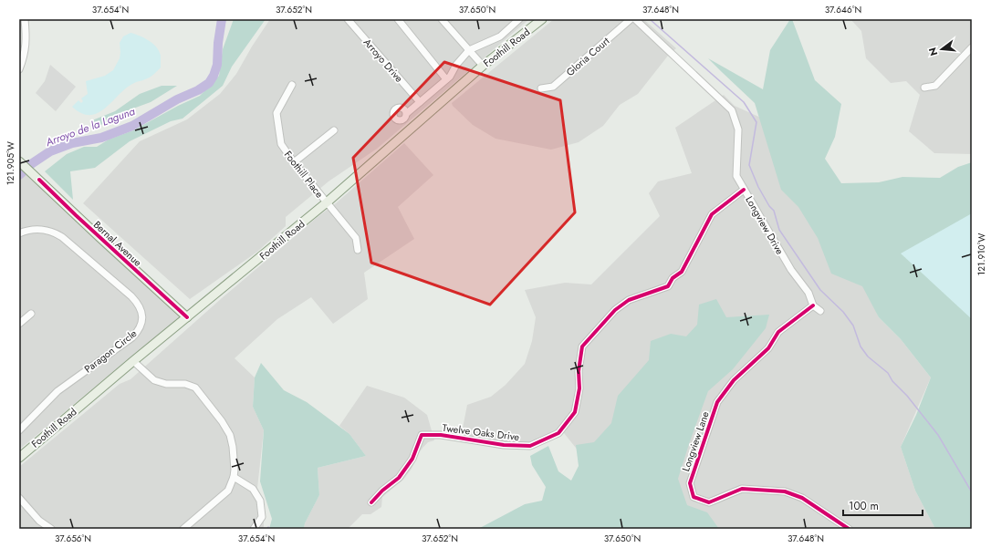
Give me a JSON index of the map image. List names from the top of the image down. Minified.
{"streets":{"main road":["Foothill Road","Bernal Avenue"],"street":["Gloria Court","Arroyo Drive","Foothill Place","Longview Drive","Paragon Circle","Twelve Oaks Drive","Longview Lane"]},"crossings":[["Foothill Road","Foothill Place"],["Foothill Road","Bernal Avenue"],["Longview Drive","Twelve Oaks Drive"],["Longview Drive","Longview Lane"]],"water":["Arroyo de la Laguna"],"scale_bar":"100 m","north":"left","coordinates":["37.654°N","37.652°N","37.650°N","37.648°N","37.646°N","121.905°W","121.910°W","37.656°N"]}
